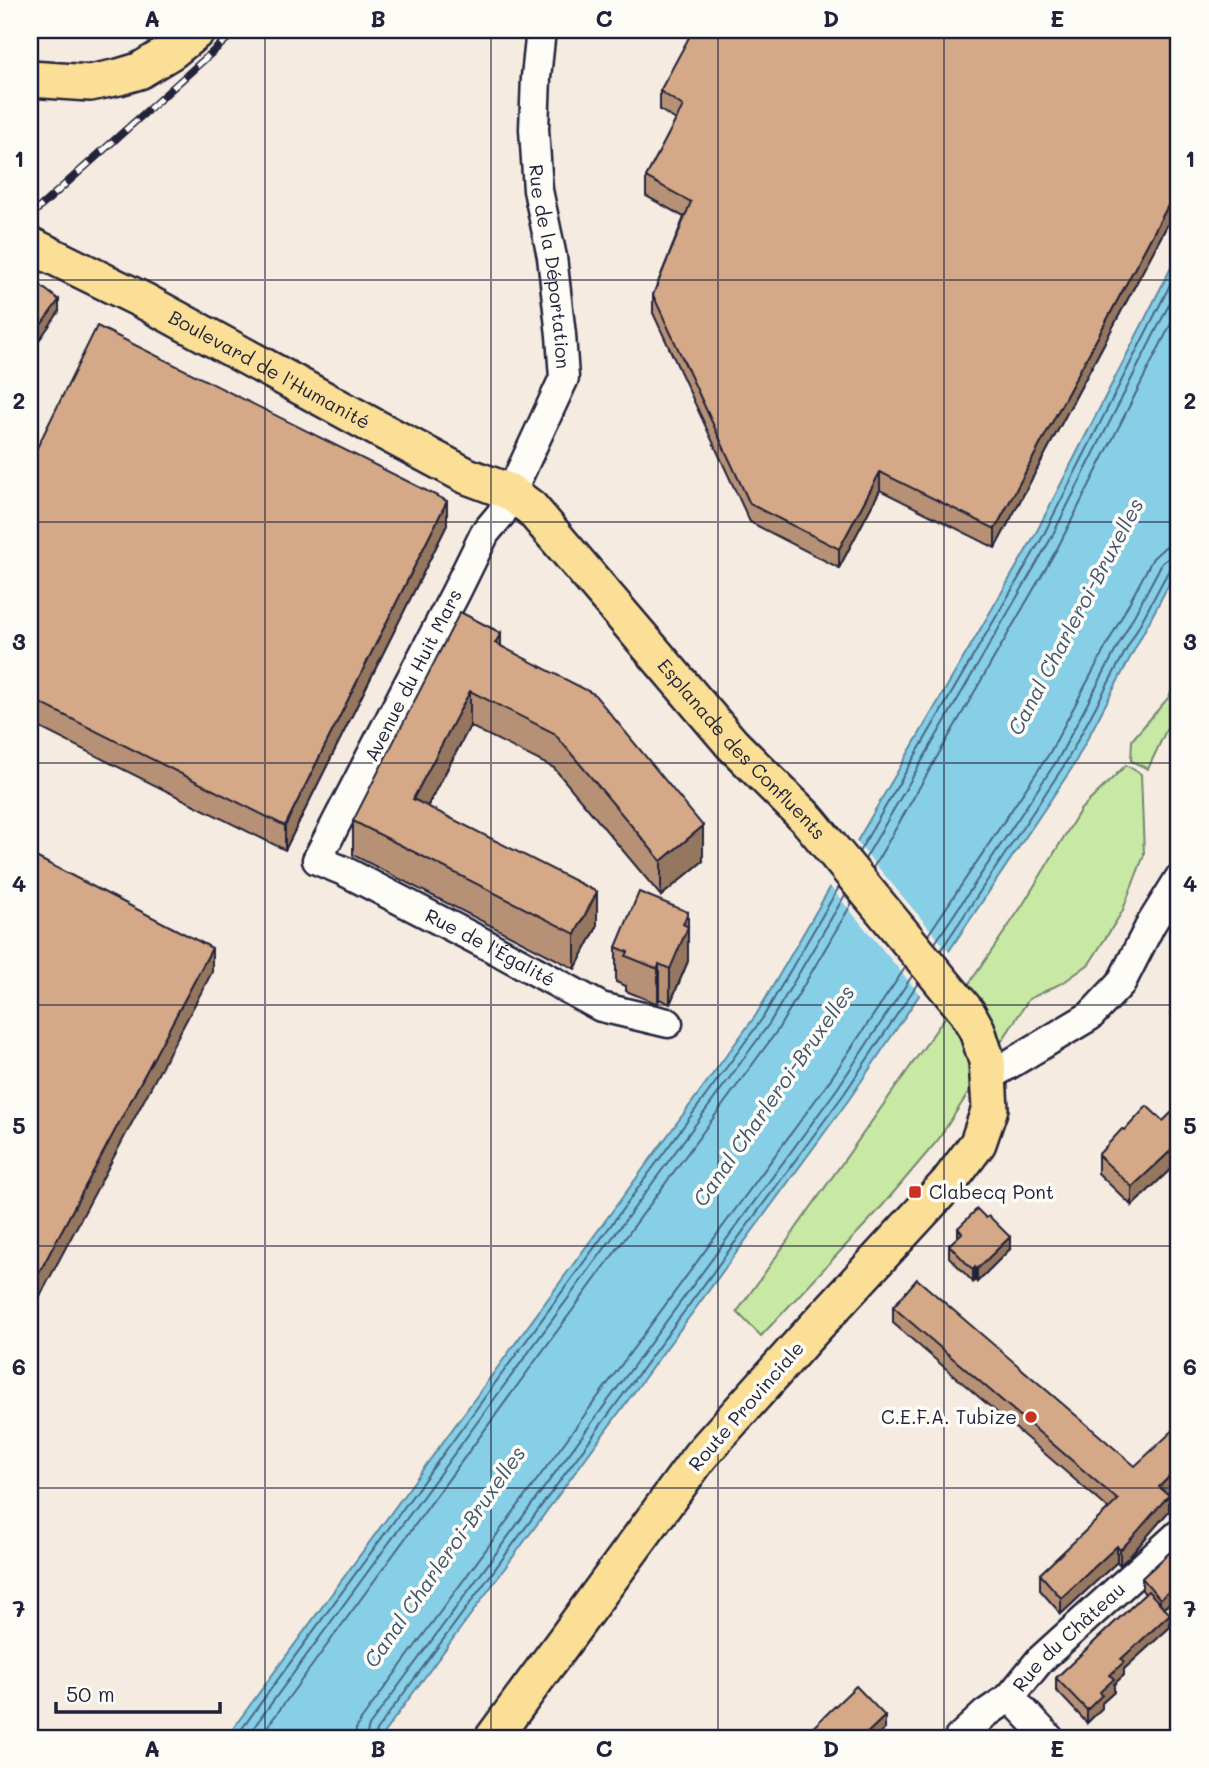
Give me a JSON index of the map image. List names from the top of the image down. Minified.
{"streets":{"main road":["Boulevard de l'Humanité","Esplanade des Confluents","Route Provinciale"],"street":["Rue de la Déportation","Avenue du Huit Mars","Rue de l'Égalité","Rue du Château"]},"crossings":[["Rue de la Déportation","Boulevard de l'Humanité"],["Rue de la Déportation","Avenue du Huit Mars"],["Rue de la Déportation","Esplanade des Confluents"],["Boulevard de l'Humanité","Avenue du Huit Mars"],["Boulevard de l'Humanité","Esplanade des Confluents"],["Avenue du Huit Mars","Esplanade des Confluents"],["Avenue du Huit Mars","Rue de l'Égalité"],["Esplanade des Confluents","Route Provinciale"]],"water":["Canal Charleroi-Bruxelles"],"places":{"transit":["Clabecq Pont"],"other":["C.E.F.A. Tubize"]},"scale_bar":"50 m","grid":{"columns":["A","B","C","D","E"],"rows":["1","2","3","4","5","6","7"]}}
